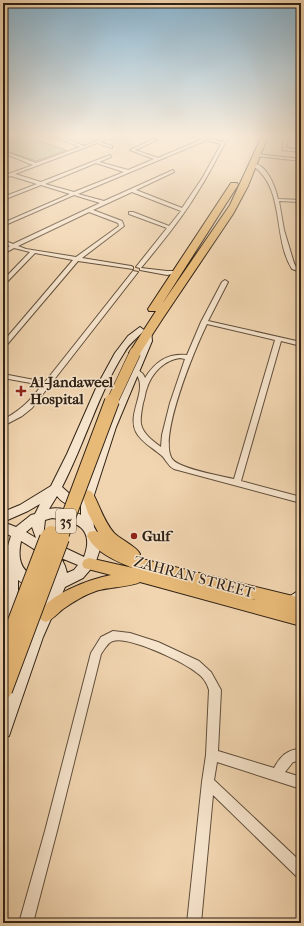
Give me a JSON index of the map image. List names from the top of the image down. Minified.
{"streets":{"highway":["35"],"main road":["ZAHRAN STREET"]},"places":{"health":["Al-Jandaweel Hospital"],"other":["Gulf"]}}
